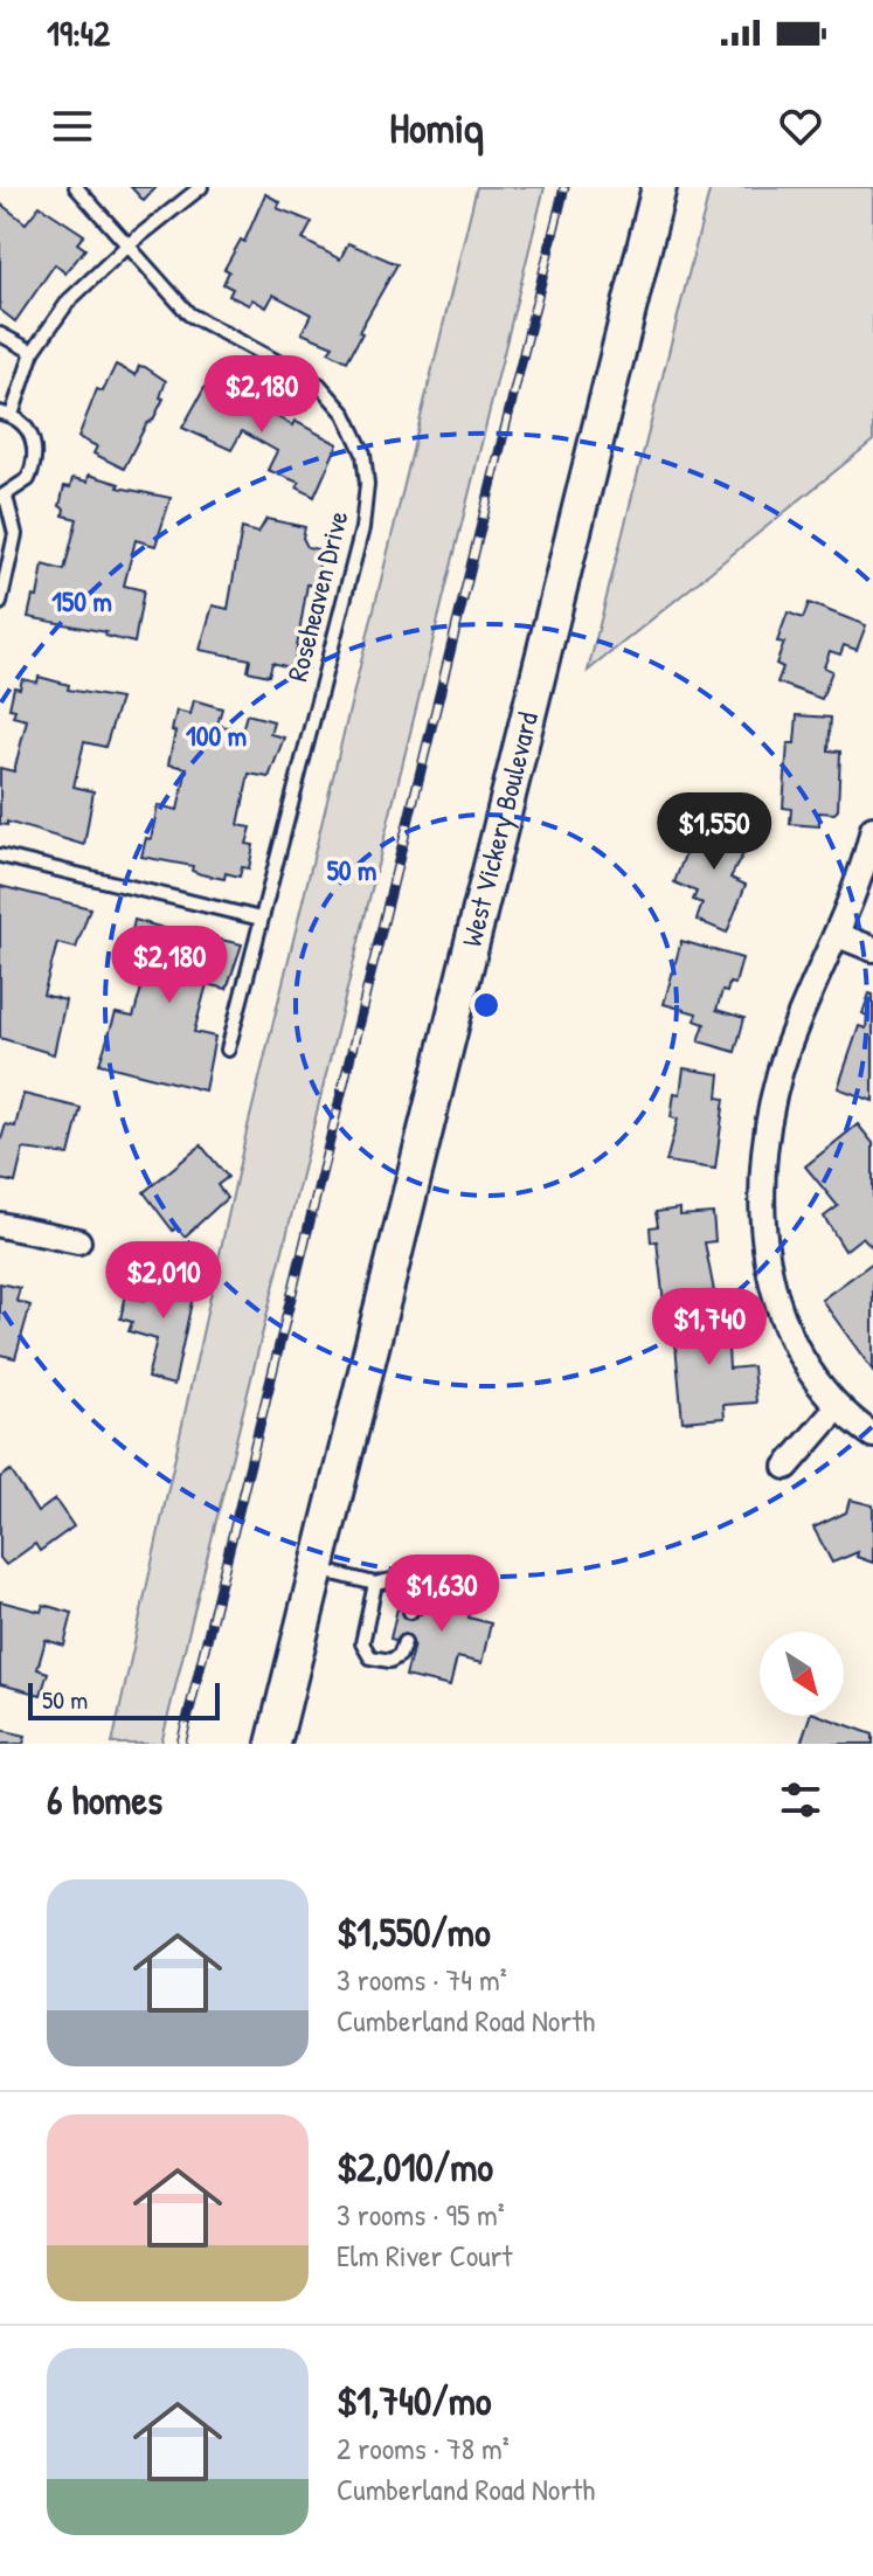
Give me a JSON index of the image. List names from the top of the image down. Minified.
{"streets":{"main road":["West Vickery Boulevard"],"lane":["Roseheaven Drive"]},"scale_bar":"50 m","north":"bottom right","page":{"status":"19:42","header":"Homiq","price":["$2,180","$1,550","$2,180","$2,010","$1,740","$1,630"],"scale":"50 m","heading":"6 homes","list":[{"name":"$1,550/mo","note":"3 rooms · 74 m² · Cumberland Road North"},{"name":"$2,010/mo","note":"3 rooms · 95 m² · Elm River Court"},{"name":"$1,740/mo","note":"2 rooms · 78 m² · Cumberland Road North"}]},"rings":["150 m","100 m","50 m"]}
